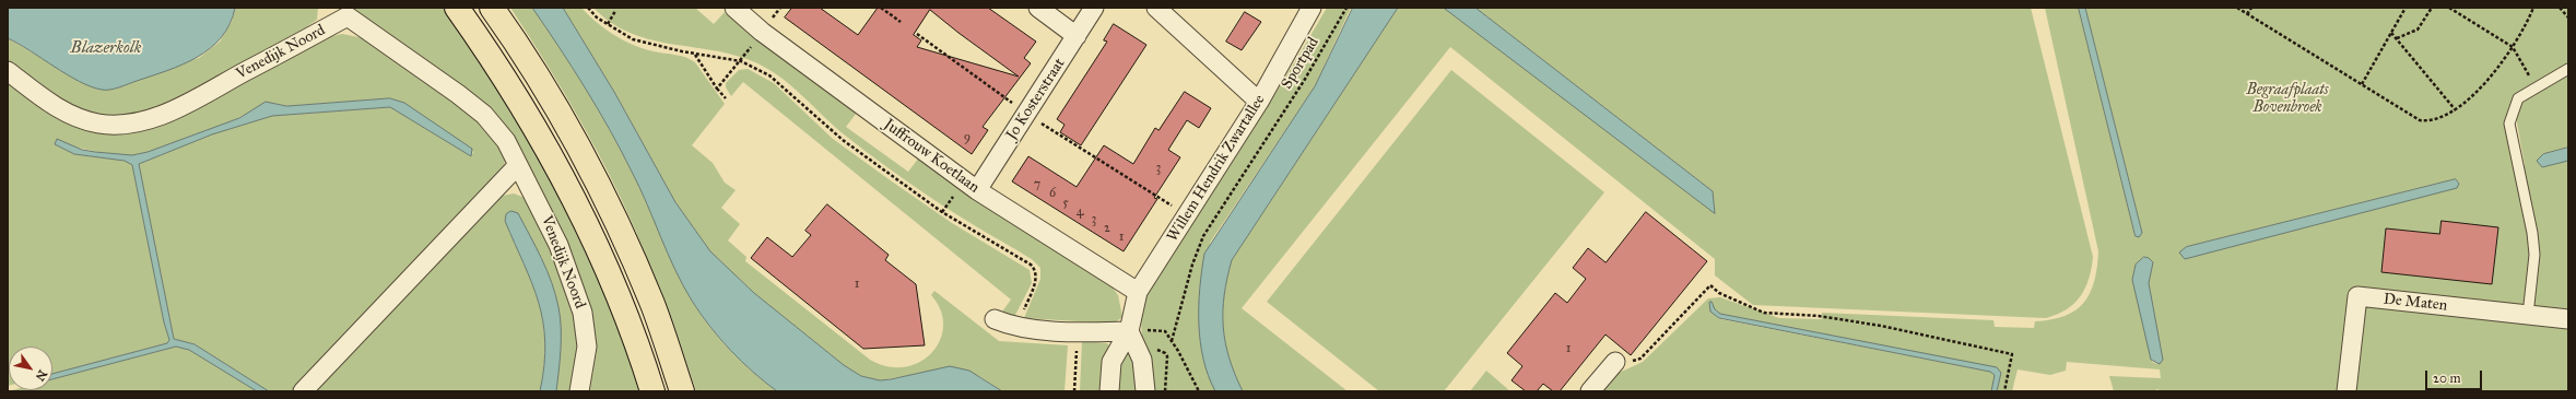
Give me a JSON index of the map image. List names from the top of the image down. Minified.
{"streets":{"street":["Venedijk Noord","Jo Kosterstraat","Juffrouw Koetlaan","Willem Hendrik Zwartallee","De Maten"],"path":["Sportpad"]},"crossings":[["Jo Kosterstraat","Juffrouw Koetlaan"],["Juffrouw Koetlaan","Willem Hendrik Zwartallee"]],"water":["Blazerkolk"],"parks":["Begraafplaats Bovenbroek"],"house_numbers":["9","3","7","6","5","4","3","2","1","1","1"],"scale_bar":"20 m","north":"bottom right"}
